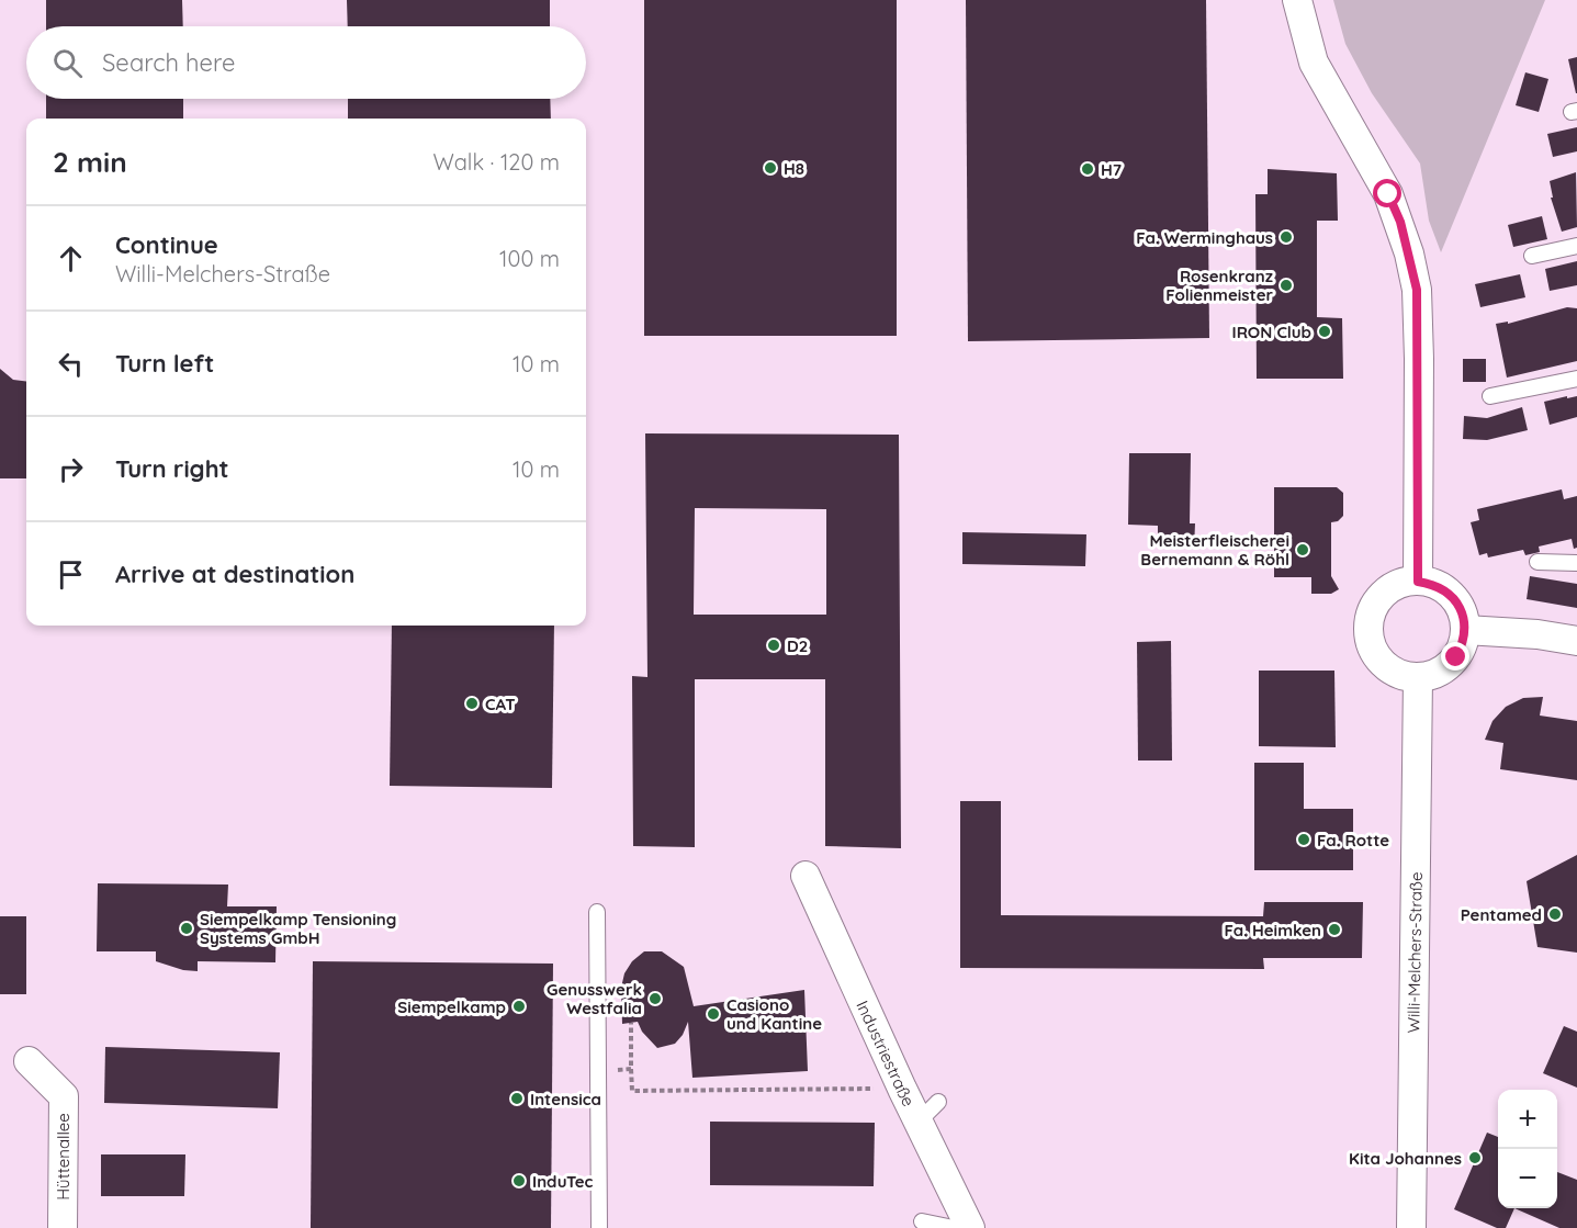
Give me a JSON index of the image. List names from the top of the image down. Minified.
{"streets":{"street":["Willi-Melchers-Straße","Industriestraße","Hüttenallee"]},"places":["H8","H7","Fa. Werminghaus","Rosenkranz Folienmeister","IRON Club","Meisterfleischerei Bernemann & Röhl","D2","CAT","Fa. Rotte","Pentamed","Siempelkamp Tensioning Systems GmbH","Fa. Heimken","Genusswerk Westfalia","Siempelkamp","Casiono und Kantine","Intensica","Kita Johannes","InduTec"],"page":{"search":"Search here","heading":["2 min","Walk · 120 m"],"list":[["Continue","Willi-Melchers-Straße","100 m"],["Turn left","10 m"],["Turn right","10 m"],"Arrive at destination"],"map_buttons":["+","−"]}}
